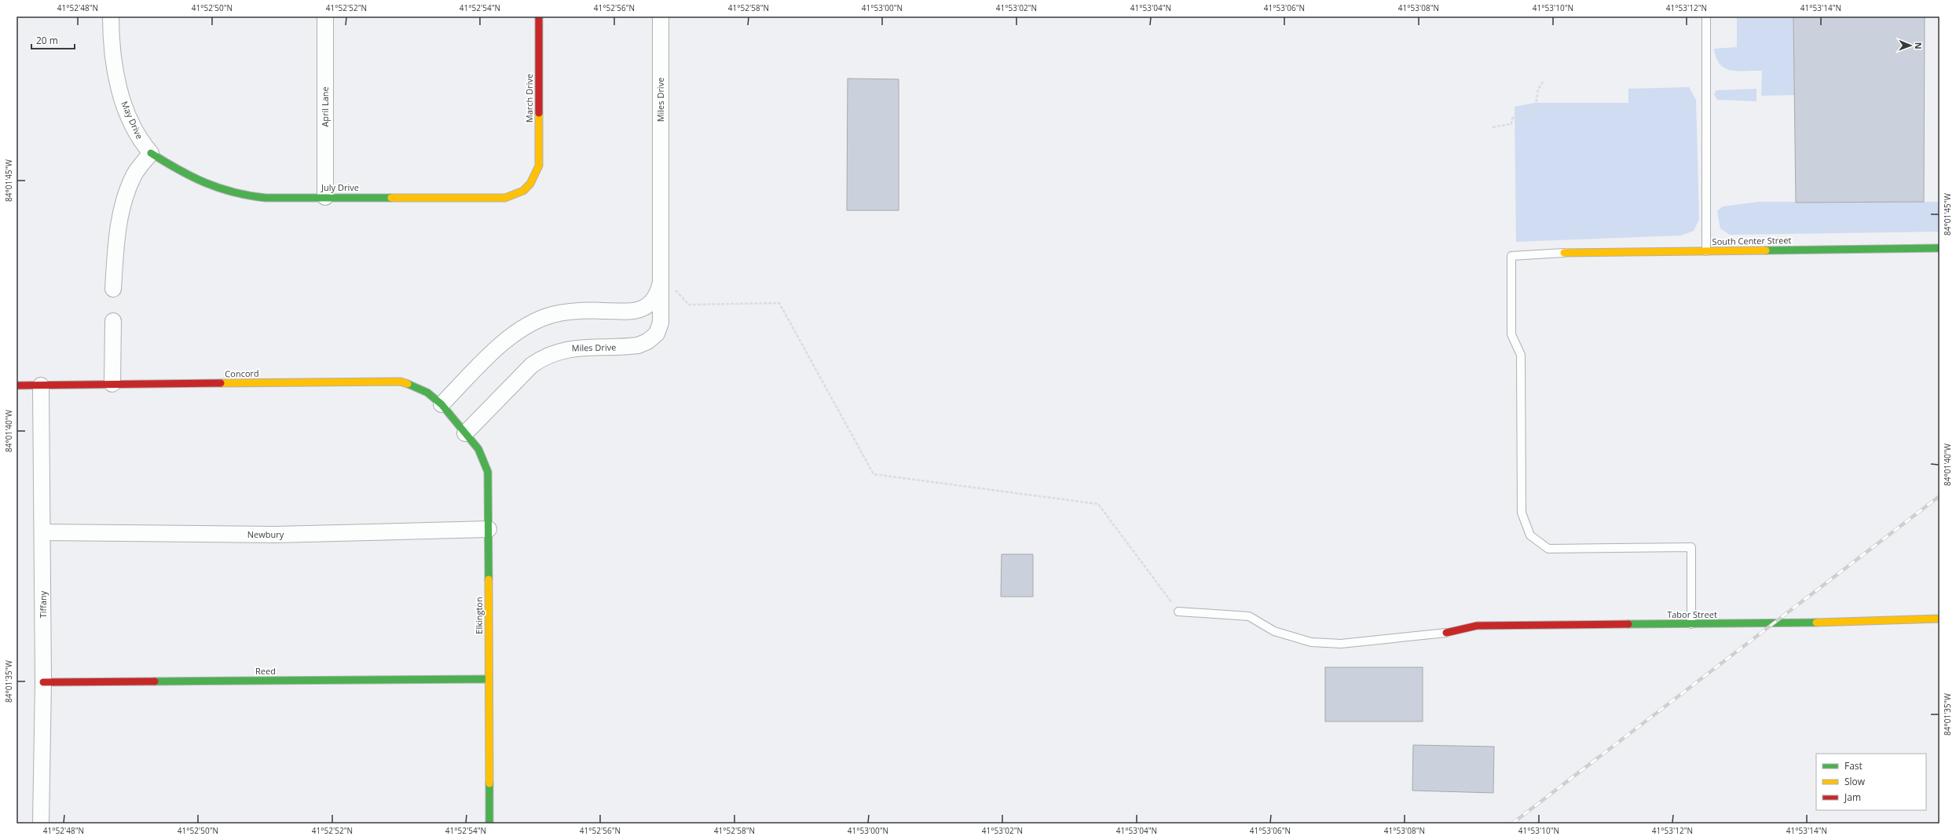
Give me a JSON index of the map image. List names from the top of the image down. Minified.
{"streets":{"street":["March Drive","Miles Drive","April Lane","May Drive","July Drive","South Center Street","Concord","Newbury","Tiffany","Tabor Street","Elkington","Reed"]},"crossings":[["March Drive","July Drive"],["Miles Drive","Concord"],["Miles Drive","Elkington"],["April Lane","July Drive"],["May Drive","July Drive"],["Concord","Tiffany"],["Concord","Elkington"],["Newbury","Tiffany"],["Newbury","Elkington"],["Tiffany","Reed"],["Elkington","Reed"]],"legend":["Fast","Slow","Jam"],"scale_bar":"20 m","north":"right","coordinates":["41°52'48\"N","41°52'50\"N","41°52'52\"N","41°52'54\"N","41°52'56\"N","41°52'58\"N","41°53'00\"N","41°53'02\"N","41°53'04\"N","41°53'06\"N","41°53'08\"N","41°53'10\"N","41°53'12\"N","41°53'14\"N","84°01'45\"W","84°01'40\"W","84°01'35\"W"]}
